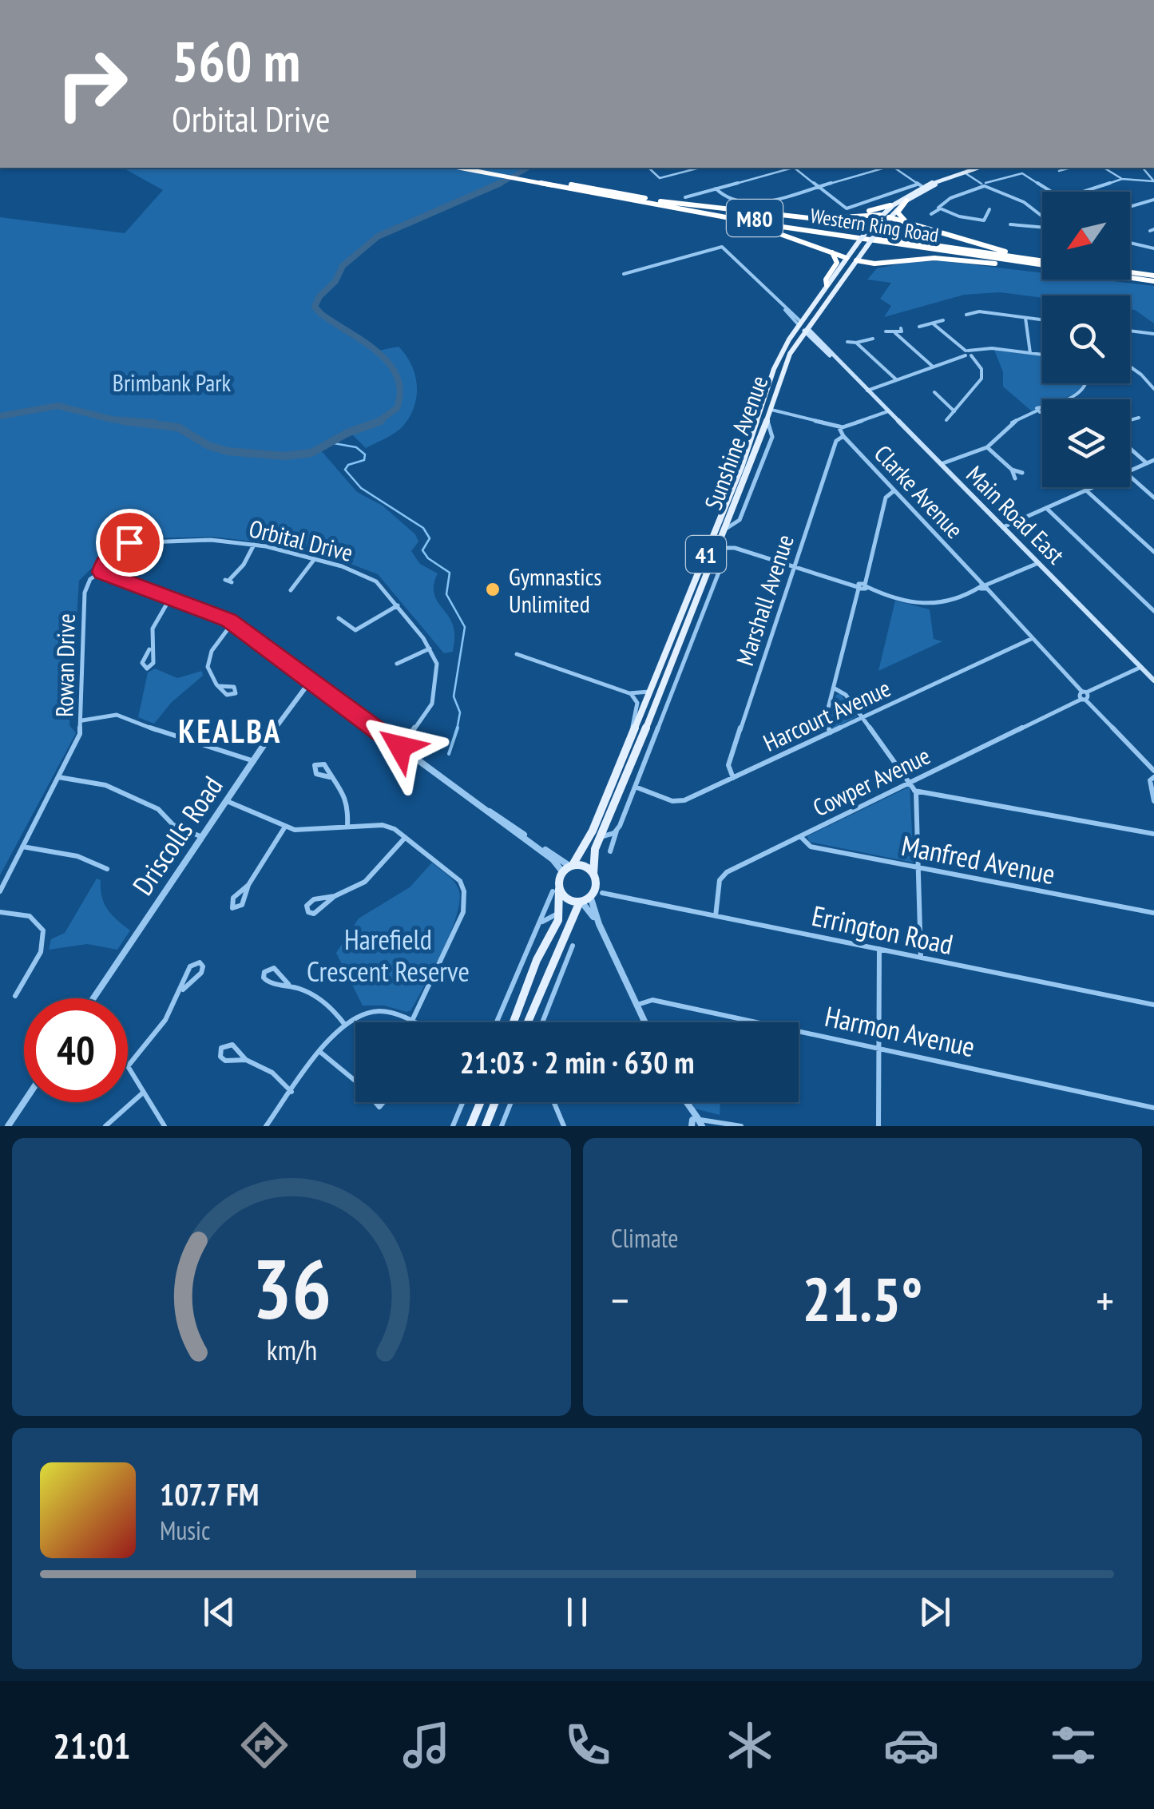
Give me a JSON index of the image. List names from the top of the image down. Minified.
{"streets":{"highway":["M80","Western Ring Road"],"main road":["Sunshine Avenue","Main Road East","41"],"street":["Clarke Avenue","Orbital Drive","Marshall Avenue","Rowan Drive","Harcourt Avenue","Cowper Avenue","Driscolls Road","Manfred Avenue","Errington Road","Harmon Avenue"]},"crossings":[["Sunshine Avenue","Main Road East"],["Sunshine Avenue","41"],["Clarke Avenue","Marshall Avenue"],["Clarke Avenue","Harcourt Avenue"],["Clarke Avenue","Cowper Avenue"],["Main Road East","Cowper Avenue"],["Orbital Drive","Rowan Drive"],["Marshall Avenue","Harcourt Avenue"],["Cowper Avenue","Manfred Avenue"],["Cowper Avenue","Errington Road"]],"districts":["KEALBA"],"parks":["Brimbank Park","Harefield Crescent Reserve"],"places":["Gymnastics Unlimited"],"north":"bottom left","page":{"turn":["560 m","Orbital Drive"],"limit":"40","trip":"21:03 · 2 min · 630 m","tile":"Climate","heat":["−","21.5°","+"],"song":["107.7 FM","Music"],"tabs":"21:01","gauge":["36","km/h"]}}
